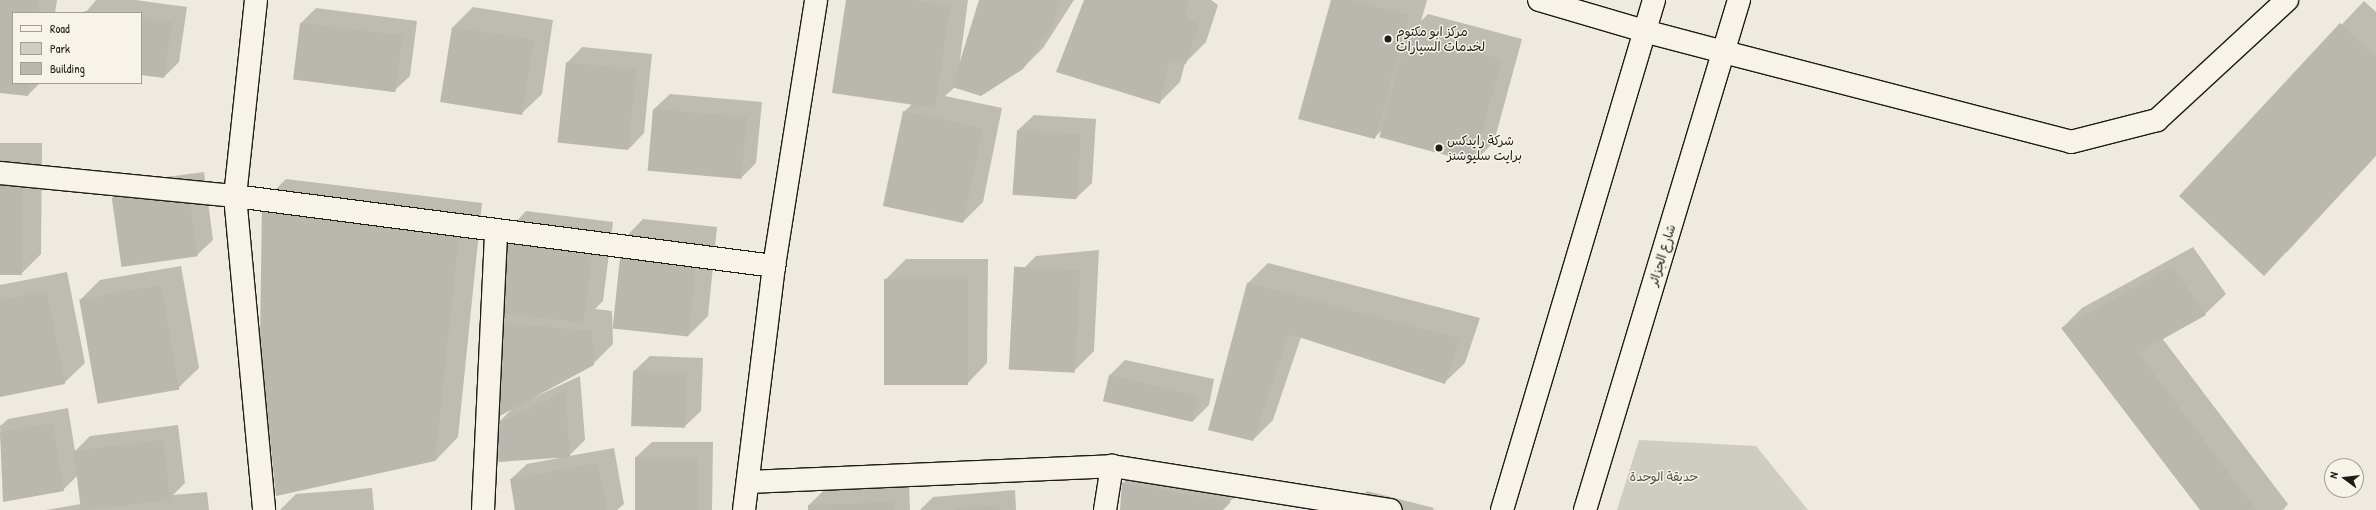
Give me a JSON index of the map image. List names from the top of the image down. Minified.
{"streets":{"street":["شارع الجزائر"]},"parks":["حديقة الوحدة"],"places":["مركز ابو مكتوم لخدمات السيارات","شركة رايدكس برايت سليوشنز"],"legend":["Road","Park","Building"],"north":"left"}
